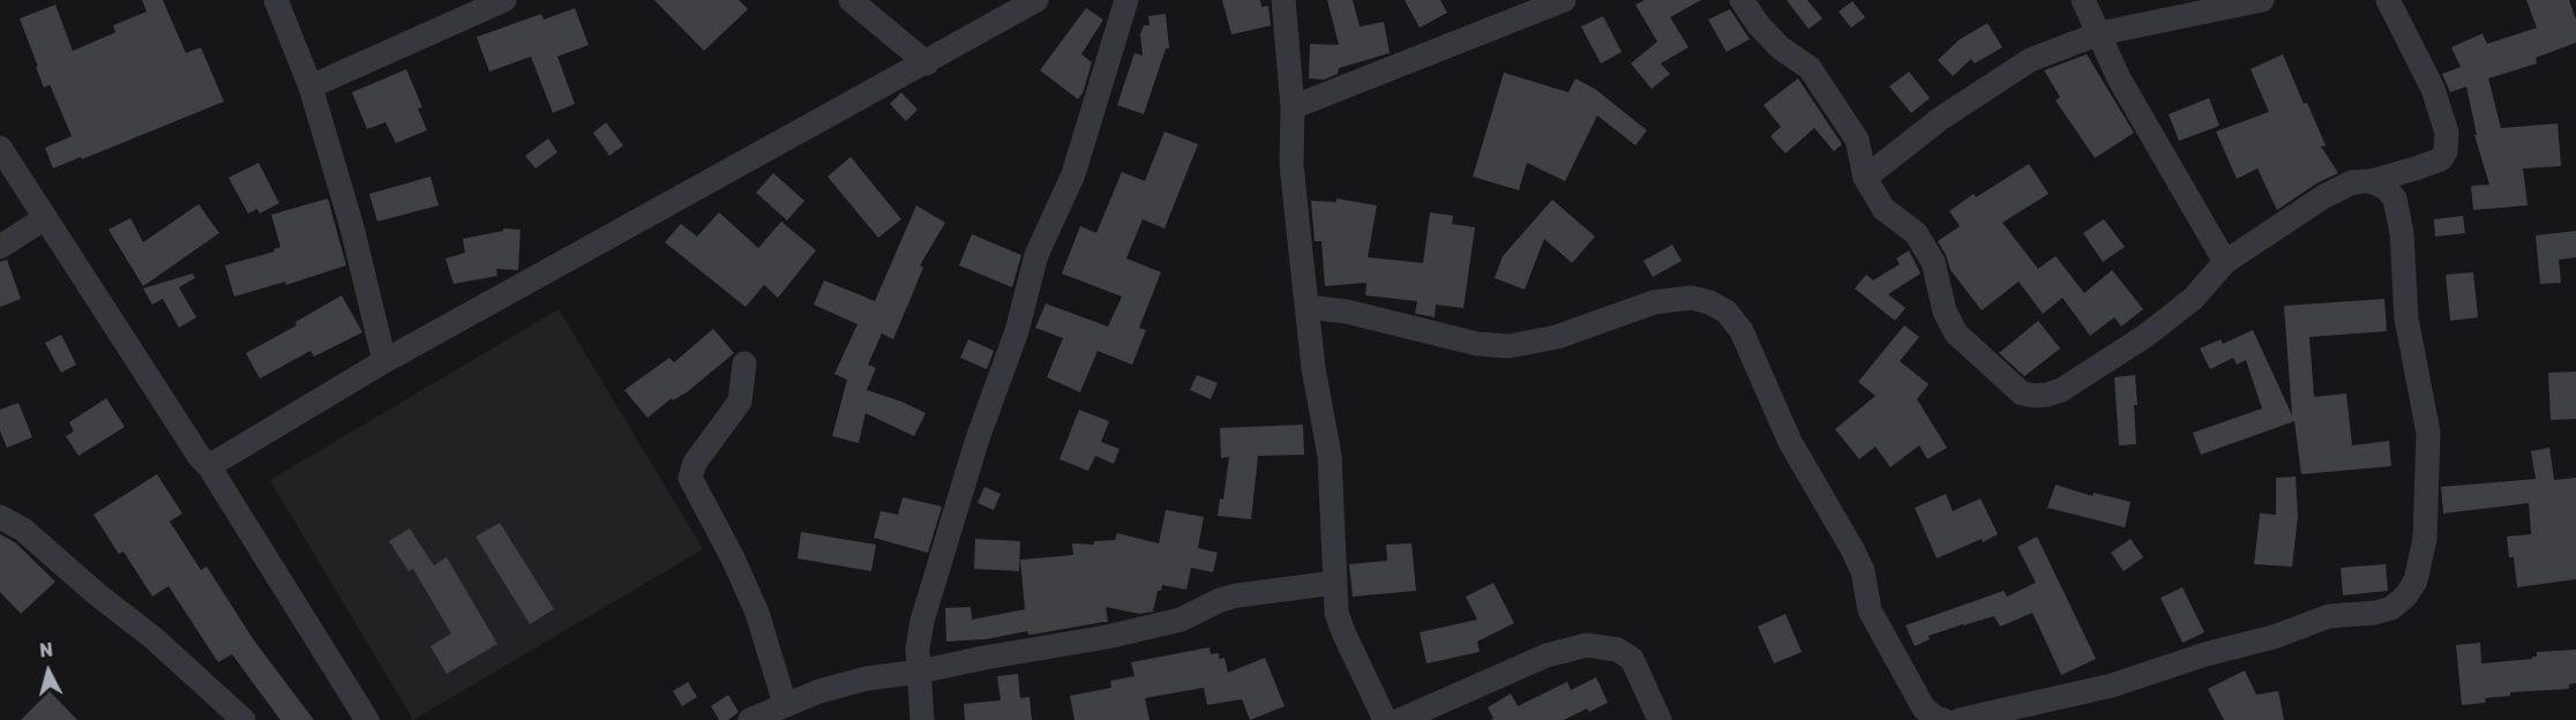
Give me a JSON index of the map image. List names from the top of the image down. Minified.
{"north":"top"}
